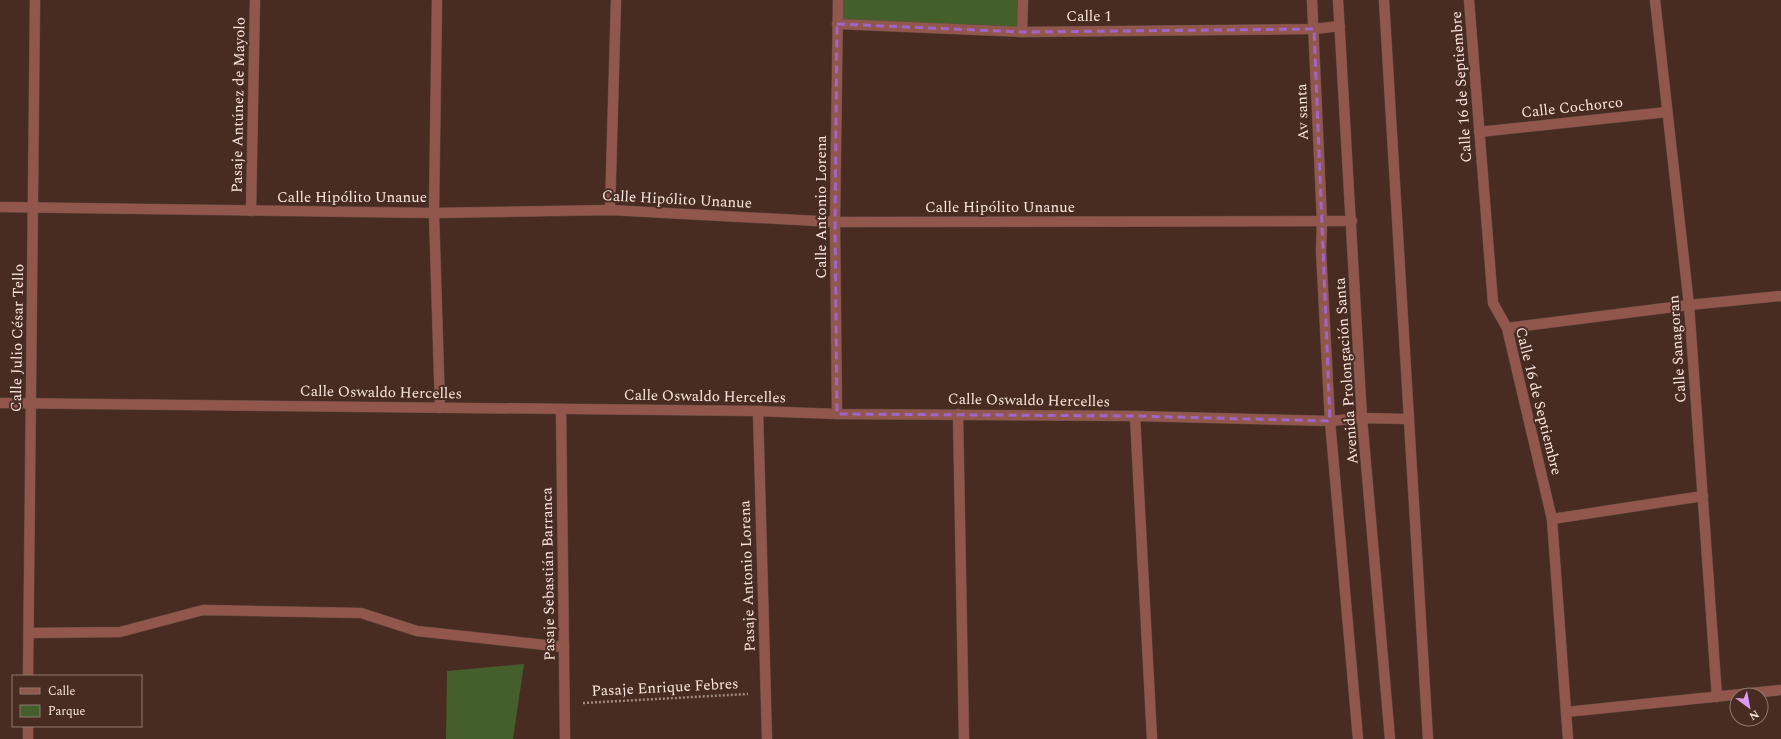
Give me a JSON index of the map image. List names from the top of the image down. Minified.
{"streets":{"street":["Calle 1","Calle 16 de Septiembre","Pasaje Antúnez de Mayolo","Calle Cochorco","Av santa","Calle Hipólito Unanue","Calle Antonio Lorena","Calle Julio César Tello","Calle Sanagoran","Avenida Prolongación Santa","Calle Oswaldo Hercelles","Pasaje Sebastián Barranca","Pasaje Antonio Lorena"],"path":["Pasaje Enrique Febres"]},"crossings":[["Calle 1","Av santa"],["Calle 1","Calle Antonio Lorena"],["Calle 1","Avenida Prolongación Santa"],["Calle 16 de Septiembre","Calle Cochorco"],["Pasaje Antúnez de Mayolo","Calle Hipólito Unanue"],["Calle Cochorco","Calle Sanagoran"],["Av santa","Calle Hipólito Unanue"],["Av santa","Avenida Prolongación Santa"],["Calle Hipólito Unanue","Calle Antonio Lorena"],["Calle Hipólito Unanue","Calle Julio César Tello"],["Calle Hipólito Unanue","Avenida Prolongación Santa"],["Calle Antonio Lorena","Calle Oswaldo Hercelles"],["Calle Julio César Tello","Calle Oswaldo Hercelles"],["Avenida Prolongación Santa","Calle Oswaldo Hercelles"],["Calle Oswaldo Hercelles","Pasaje Sebastián Barranca"],["Calle Oswaldo Hercelles","Pasaje Antonio Lorena"],["Pasaje Sebastián Barranca","Pasaje Enrique Febres"],["Pasaje Antonio Lorena","Pasaje Enrique Febres"]],"legend":["Calle","Parque"],"north":"bottom right"}
